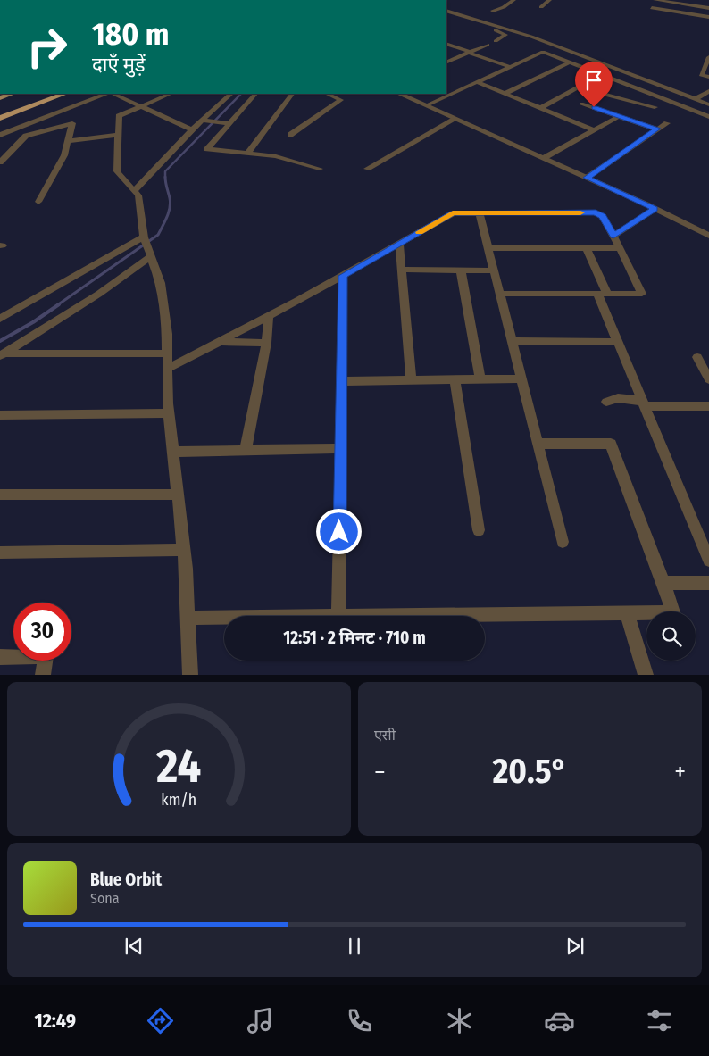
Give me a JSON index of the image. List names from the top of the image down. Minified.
{"page":{"turn":["180 m","दाएँ मुड़ें"],"limit":"30","trip":"12:51 · 2 मिनट · 710 m","tile":"एसी","heat":["−","20.5°","+"],"song":["Blue Orbit","Sona"],"tabs":"12:49","gauge":["24","km/h"]}}
